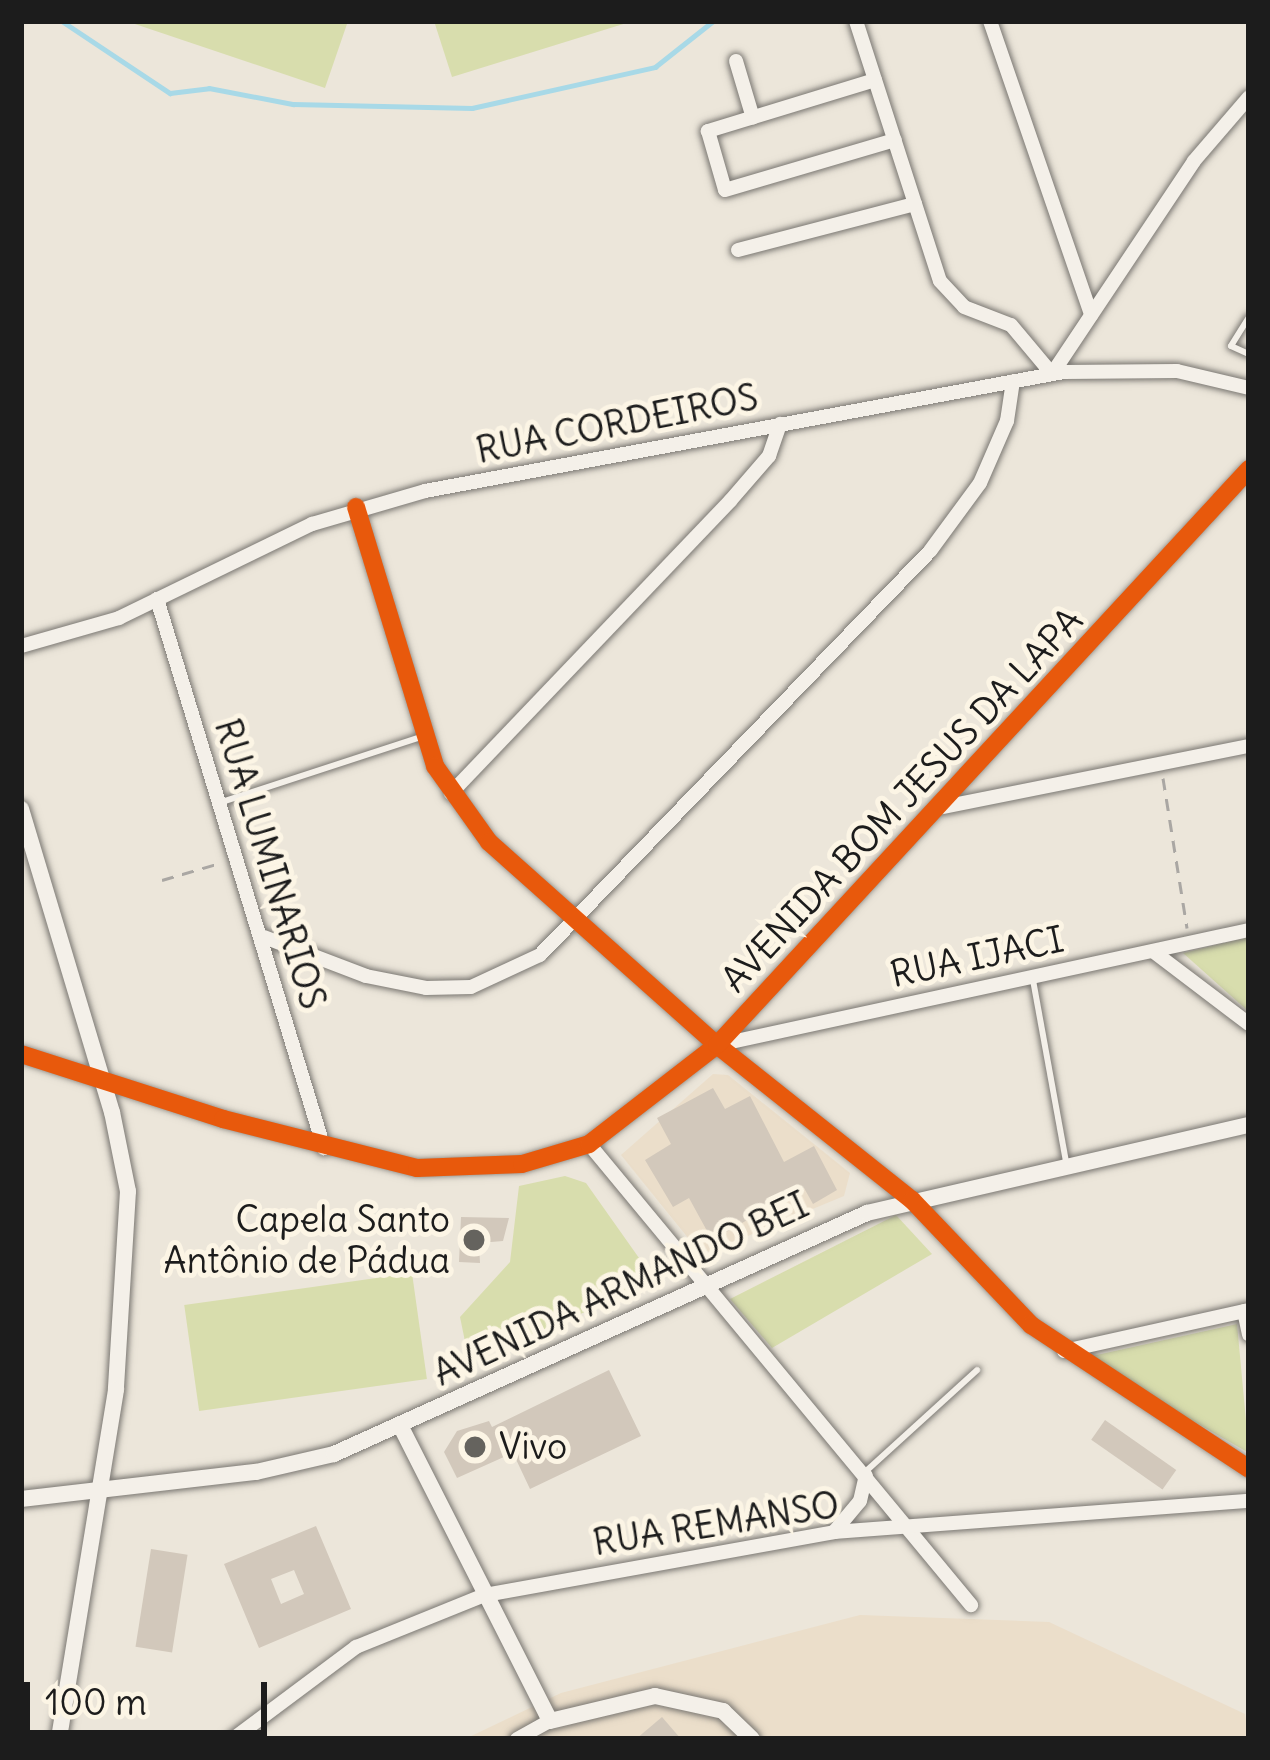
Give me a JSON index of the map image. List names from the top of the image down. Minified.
{"streets":{"street":["RUA CORDEIROS","AVENIDA BOM JESUS DA LAPA","RUA LUMINARIOS","RUA IJACI","AVENIDA ARMANDO BEI","RUA REMANSO"]},"crossings":[["RUA CORDEIROS","RUA LUMINARIOS"],["AVENIDA BOM JESUS DA LAPA","RUA LUMINARIOS"],["AVENIDA BOM JESUS DA LAPA","RUA IJACI"]],"places":["Capela Santo Antônio de Pádua","Vivo"],"scale_bar":"100 m"}
